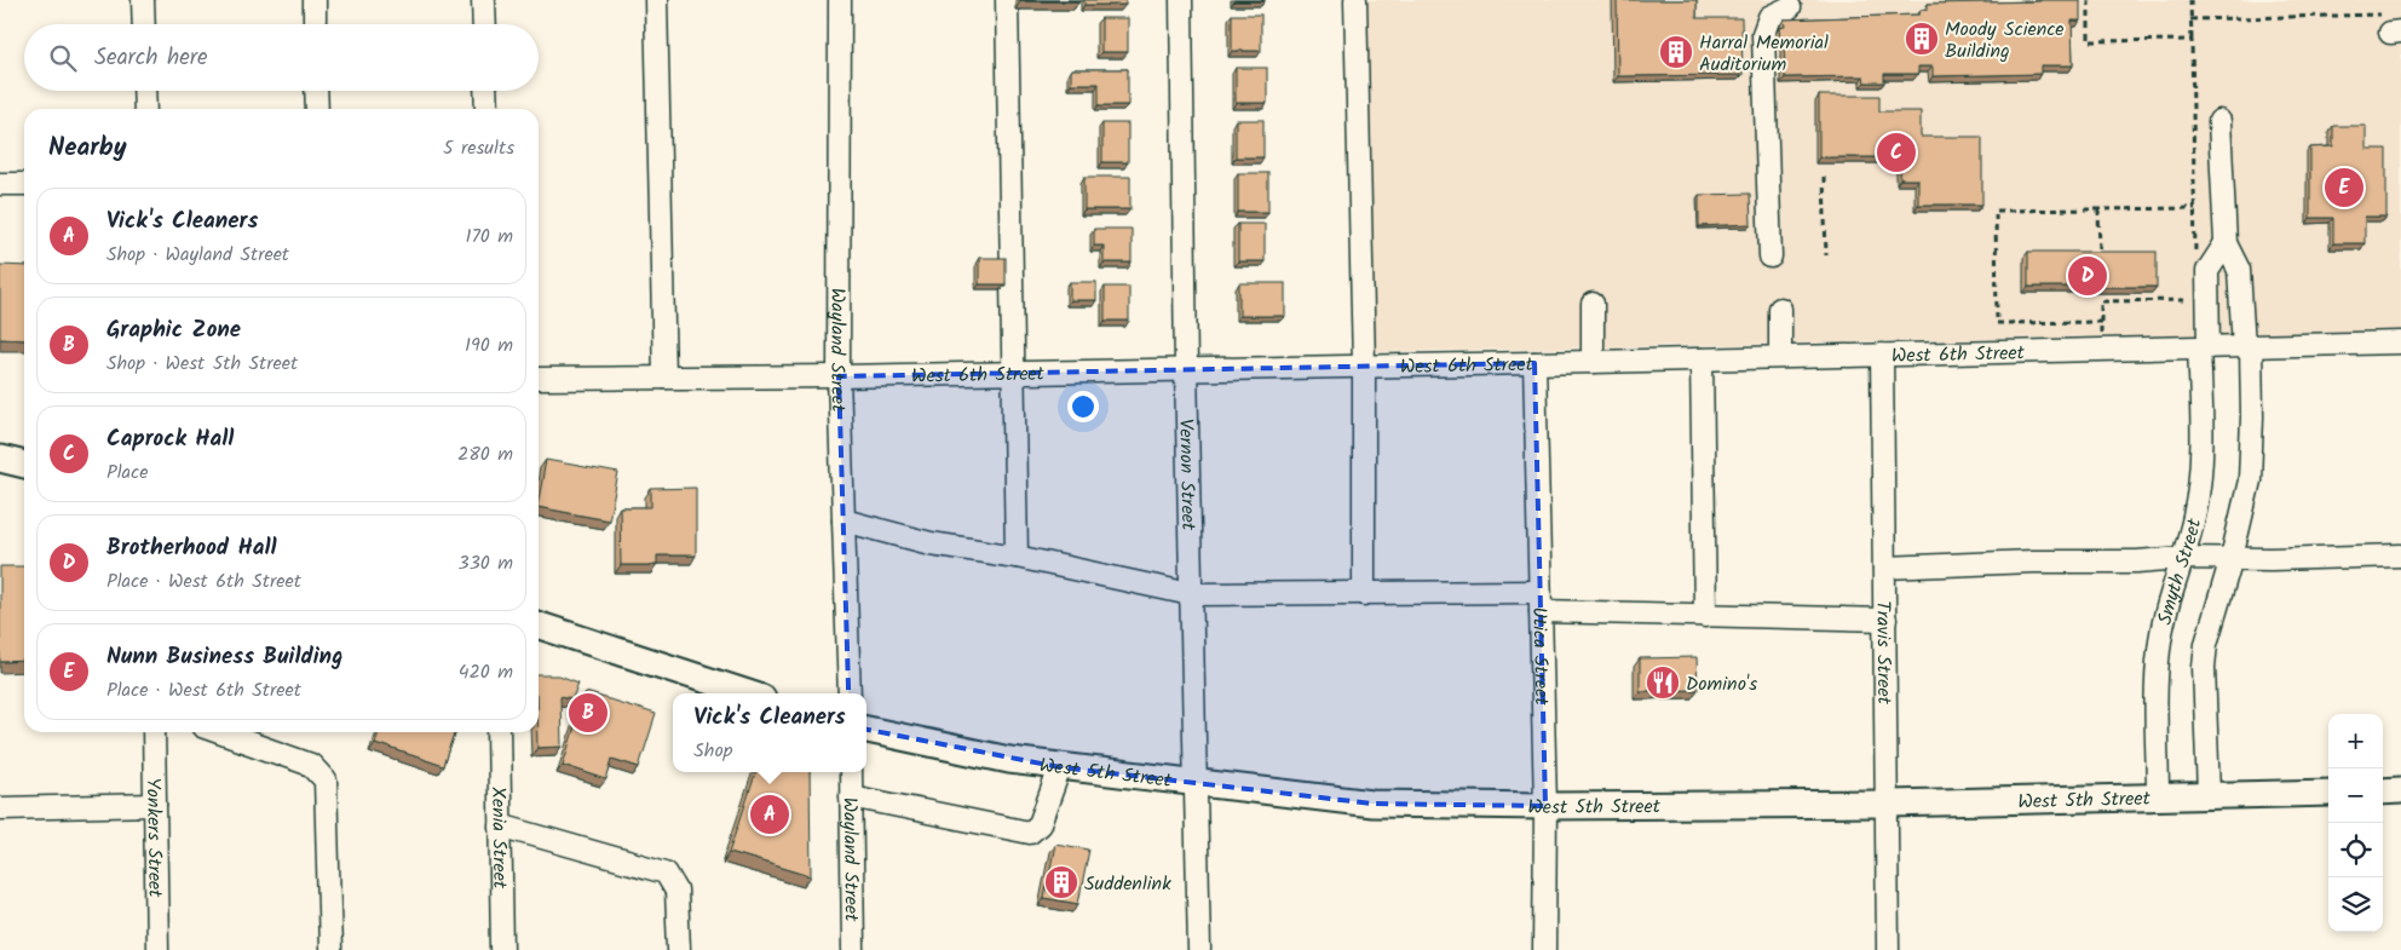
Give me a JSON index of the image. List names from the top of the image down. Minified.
{"streets":{"main road":["West 5th Street"],"street":["Wayland Street","West 6th Street","Vernon Street","Smyth Street","Travis Street","Utica Street","Yonkers Street","Xenia Street"]},"crossings":[["Wayland Street","West 6th Street"],["West 6th Street","Vernon Street"],["West 6th Street","Smyth Street"],["West 6th Street","Travis Street"],["West 6th Street","Utica Street"],["Vernon Street","West 5th Street"],["Smyth Street","West 5th Street"],["Travis Street","West 5th Street"],["Utica Street","West 5th Street"]],"places":{"building":["Moody Science Building","Harral Memorial Auditorium","Suddenlink"],"restaurant":["Domino's"]},"page":{"search":"Search here","heading":["Nearby","5 results"],"pins":["C","E","D","B","A"],"list":[{"mark":"A","name":"Vick's Cleaners","note":"Shop · Wayland Street","value":"170 m"},{"mark":"B","name":"Graphic Zone","note":"Shop · West 5th Street","value":"190 m"},{"mark":"C","name":"Caprock Hall","note":"Place","value":"280 m"},{"mark":"D","name":"Brotherhood Hall","note":"Place · West 6th Street","value":"330 m"},{"mark":"E","name":"Nunn Business Building","note":"Place · West 6th Street","value":"420 m"}],"popup":["Vick's Cleaners","Shop"],"map_buttons":["+","−"]}}
